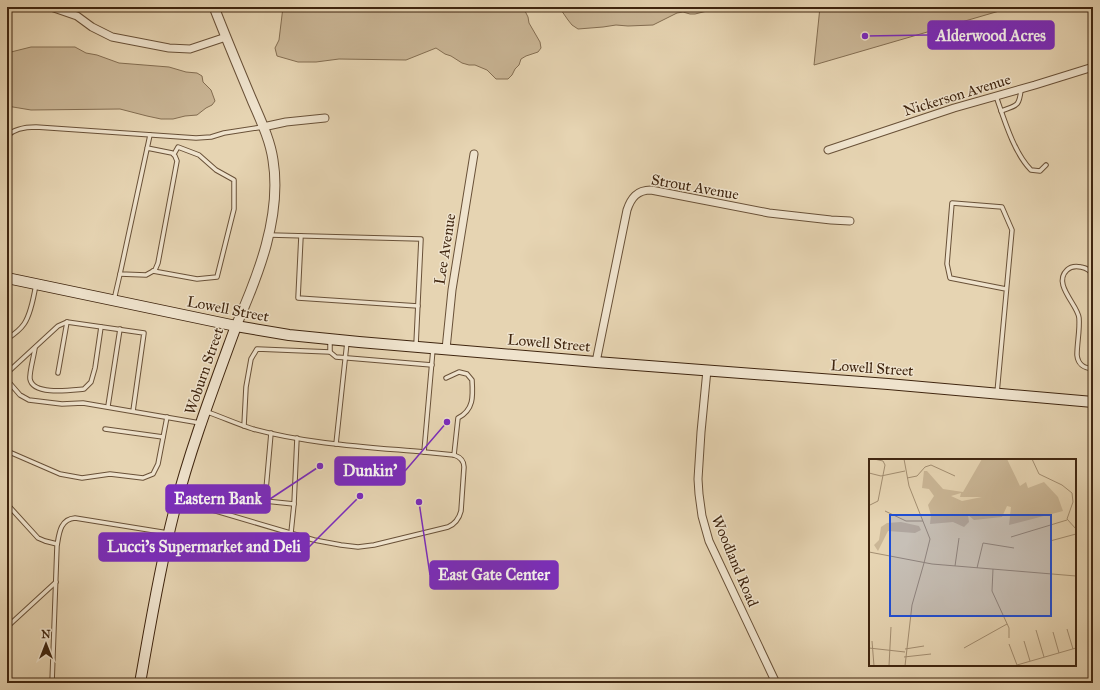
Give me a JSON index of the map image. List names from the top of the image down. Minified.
{"streets":{"main road":["Lowell Street","Woburn Street"],"street":["Nickerson Avenue","Strout Avenue","Lee Avenue","Woodland Road"]},"crossings":[["Strout Avenue","Lowell Street"],["Lee Avenue","Lowell Street"],["Lowell Street","Woburn Street"],["Lowell Street","Woodland Road"]],"places":["Alderwood Acres","Dunkin'","Eastern Bank","Lucci's Supermarket and Deli","East Gate Center"],"north":"top"}
